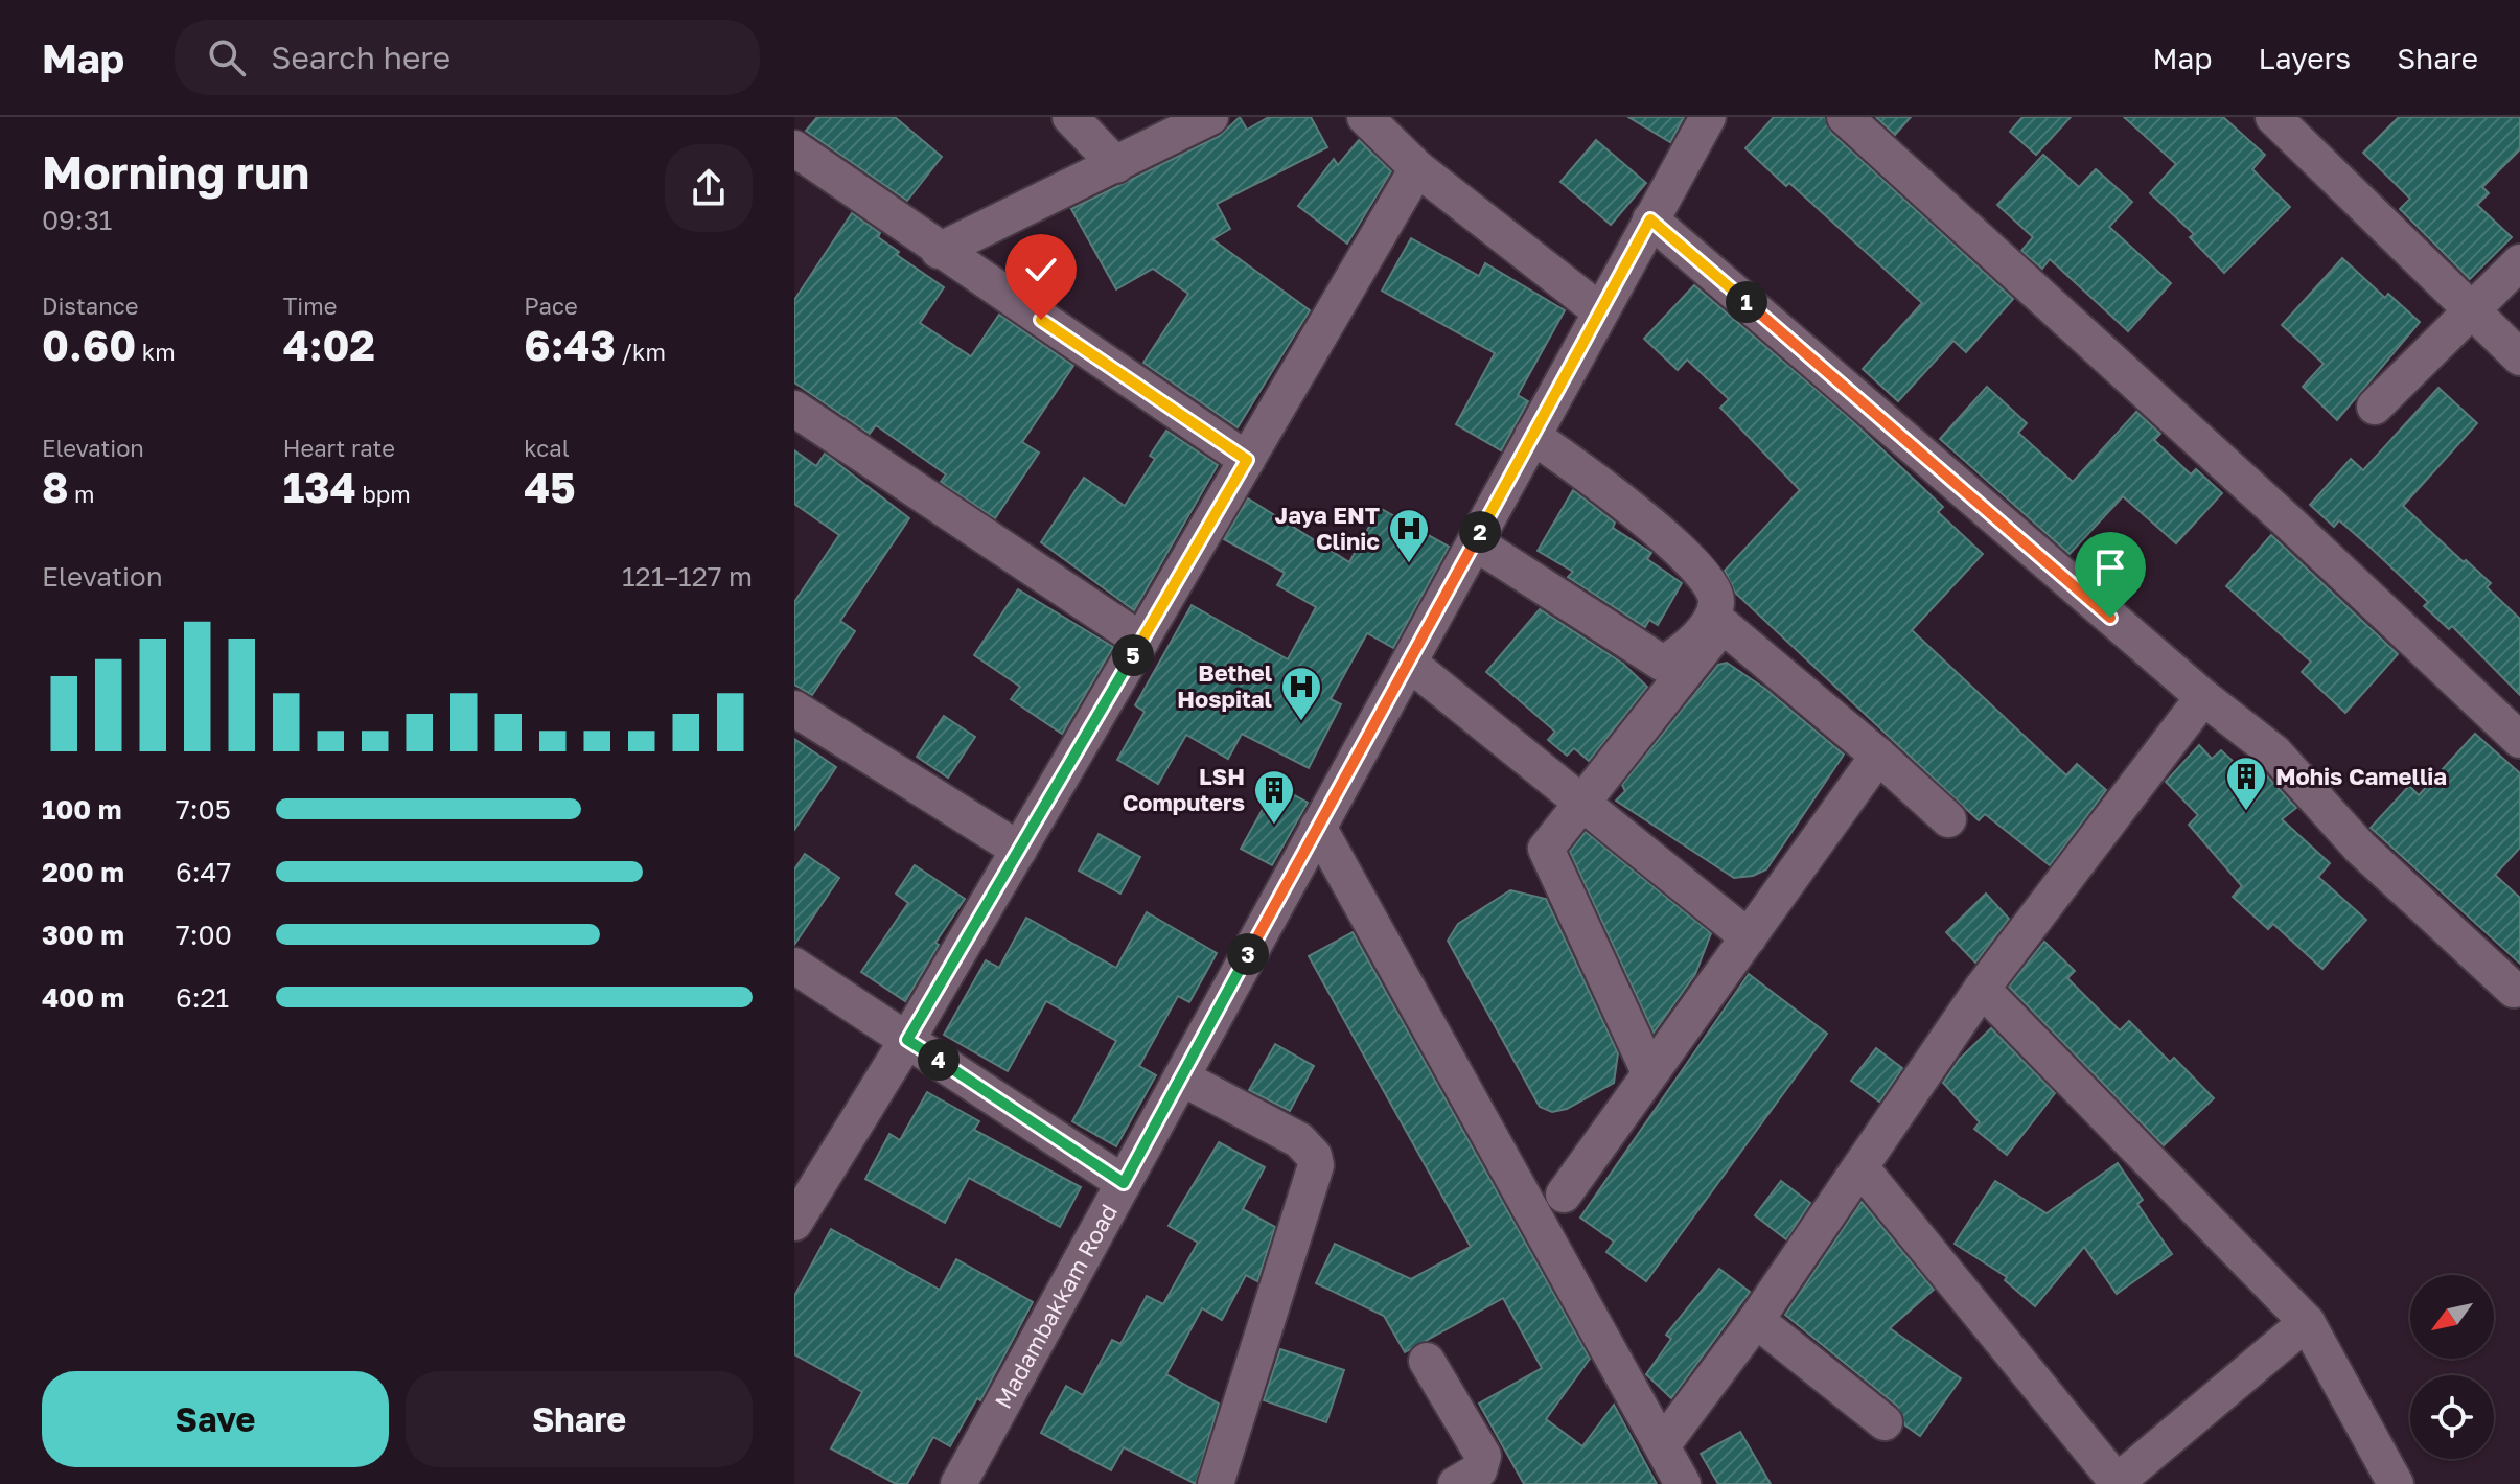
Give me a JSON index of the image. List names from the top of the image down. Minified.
{"streets":{"street":["Madambakkam Road"]},"places":{"hospital":["Jaya ENT Clinic","Bethel Hospital"],"building":["Mohis Camellia","LSH Computers"]},"north":"bottom left","page":{"header":"Map","search":"Search here","nav":["Map","Layers","Share"],"heading":["Morning run","09:31"],"stats":[["Distance","0.60 km"],["Time","4:02"],["Pace","6:43 /km"],["Elevation","8 m"],["Heart rate","134 bpm"],["kcal","45"]],"pins":["1","2","5","3","4"],"chart":["Elevation","121–127 m"],"list":[{"name":"100 m","note":"7:05"},{"name":"200 m","note":"6:47"},{"name":"300 m","note":"7:00"},{"name":"400 m","note":"6:21"}],"buttons":["Save","Share"]}}
